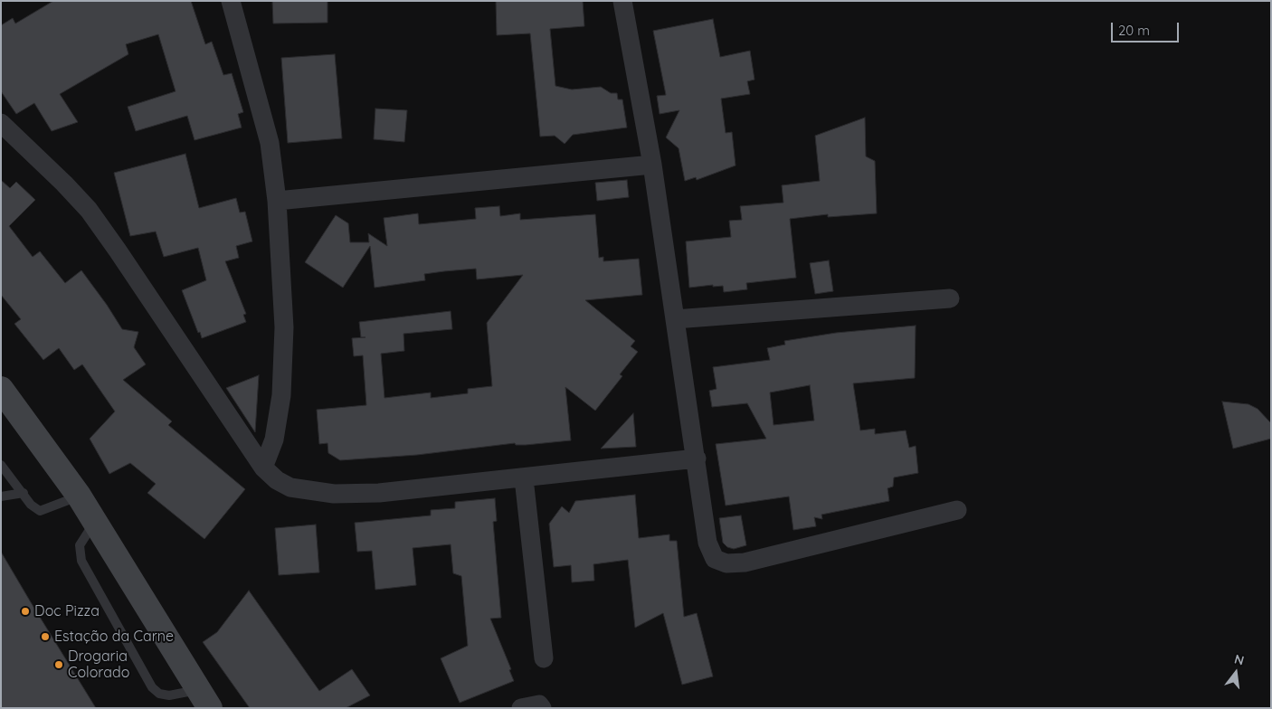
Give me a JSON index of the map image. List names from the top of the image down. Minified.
{"places":["Doc Pizza","Estação da Carne","Drogaria Colorado"],"scale_bar":"20 m","north":"top"}
